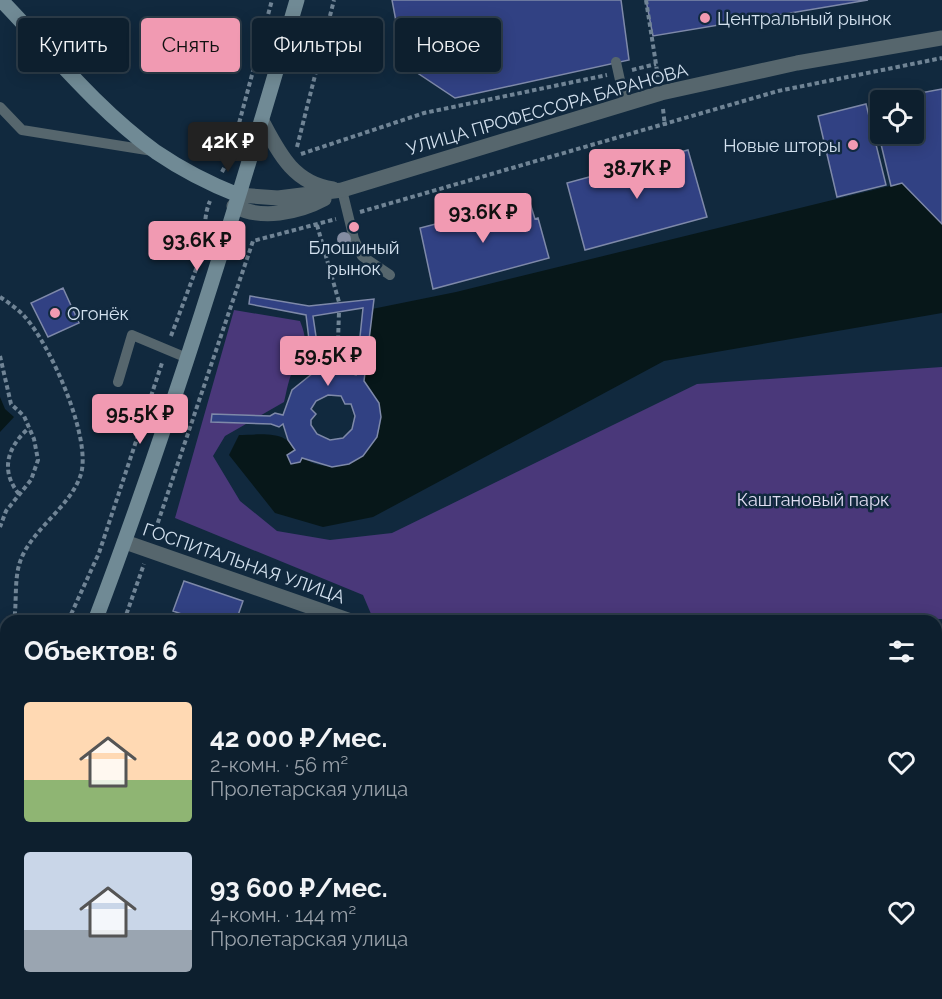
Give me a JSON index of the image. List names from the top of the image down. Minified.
{"streets":{"street":["УЛИЦА ПРОФЕССОРА БАРАНОВА","ГОСПИТАЛЬНАЯ УЛИЦА"]},"parks":["Каштановый парк"],"places":["Центральный рынок","Новые шторы","Блошиный рынок","Огонёк"],"page":{"chip":["Купить","Снять","Фильтры","Новое"],"price":["42K ₽","38.7K ₽","93.6K ₽","93.6K ₽","59.5K ₽","95.5K ₽"],"heading":"Объектов: 6","list":[{"name":"42 000 ₽/мес.","note":"2-комн. · 56 m² · Пролетарская улица"},{"name":"93 600 ₽/мес.","note":"4-комн. · 144 m² · Пролетарская улица"}]}}
